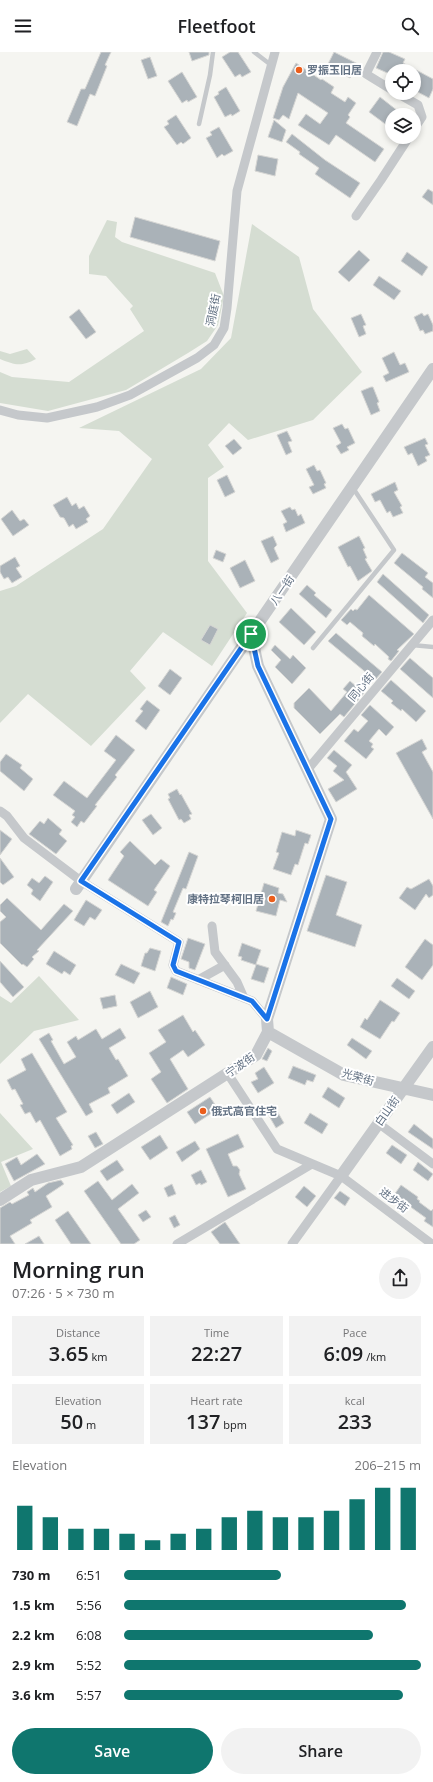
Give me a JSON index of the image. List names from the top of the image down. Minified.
{"streets":{"street":["洞庭街","八一街","同心街","宁波街","光荣街","白山街","进步街"]},"crossings":[["宁波街","光荣街"],["宁波街","进步街"],["光荣街","白山街"],["白山街","进步街"]],"places":["罗振玉旧居","康特拉琴柯旧居","俄式高官住宅"],"page":{"header":"Fleetfoot","heading":["Morning run","07:26 · 5 × 730 m"],"stats":[["Distance","3.65 km"],["Time","22:27"],["Pace","6:09 /km"],["Elevation","50 m"],["Heart rate","137 bpm"],["kcal","233"]],"chart":["Elevation","206–215 m"],"list":[{"name":"730 m","note":"6:51"},{"name":"1.5 km","note":"5:56"},{"name":"2.2 km","note":"6:08"},{"name":"2.9 km","note":"5:52"},{"name":"3.6 km","note":"5:57"}],"buttons":["Save","Share"]}}
